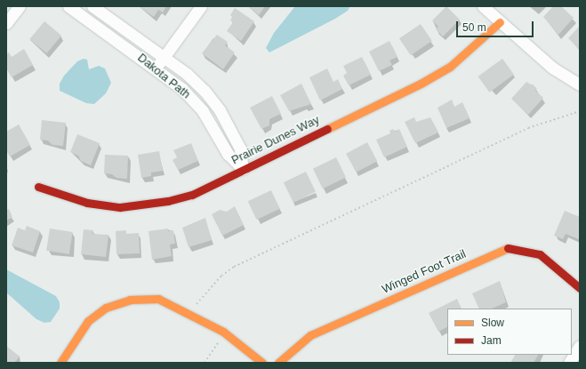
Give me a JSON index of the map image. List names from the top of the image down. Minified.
{"streets":{"street":["Dakota Path","Prairie Dunes Way","Winged Foot Trail"]},"crossings":[["Dakota Path","Prairie Dunes Way"]],"legend":["Slow","Jam"],"scale_bar":"50 m"}
